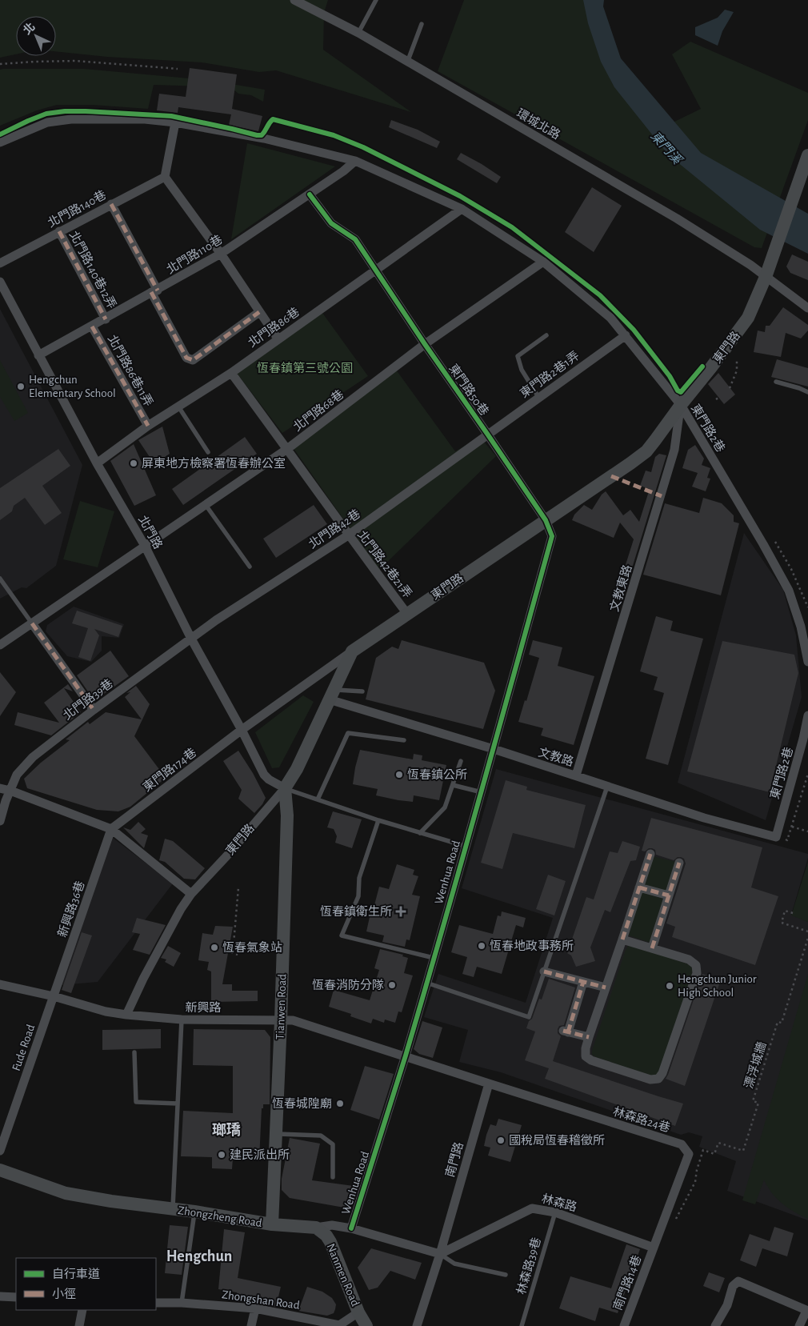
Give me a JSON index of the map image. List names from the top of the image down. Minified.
{"streets":{"main road":["東門路","Tianwen Road","Zhongzheng Road","Nanmen Road"],"street":["環城北路","北門路140巷","北門路110巷","北門路140巷12弄","北門路86巷","北門路86巷11弄","東門路2巷1弄","東門路50巷","北門路68巷","東門路2巷","北門路42巷","北門路","北門路42巷21弄","文教東路","北門路39巷","文教路","東門路174巷","Wenhua Road","新興路36巷","新興路","Fude Road","林森路24巷","南門路","林森路","南門路14巷","Zhongshan Road"],"lane":["林森路39巷"],"path":["漂浮城牆"]},"crossings":[["環城北路","東門路"],["北門路140巷","北門路140巷12弄"],["北門路110巷","北門路140巷12弄"],["北門路110巷","北門路86巷11弄"],["北門路110巷","東門路50巷"],["北門路110巷","東門路2巷"],["北門路110巷","北門路"],["北門路86巷","北門路86巷11弄"],["北門路86巷","東門路50巷"],["北門路86巷","東門路2巷"],["北門路86巷","北門路"],["北門路86巷","北門路42巷21弄"],["東門路","東門路50巷"],["東門路","東門路2巷"],["東門路","北門路"],["東門路","北門路42巷21弄"],["東門路","文教東路"],["東門路","文教路"],["東門路","東門路174巷"],["東門路","Wenhua Road"],["東門路","Tianwen Road"],["東門路","新興路"],["東門路2巷1弄","東門路50巷"],["東門路2巷1弄","東門路2巷"],["東門路2巷1弄","北門路42巷"],["東門路50巷","北門路68巷"],["東門路50巷","北門路42巷"],["東門路50巷","Wenhua Road"],["北門路68巷","東門路2巷"],["北門路68巷","北門路"],["北門路68巷","北門路42巷21弄"],["東門路2巷","文教東路"],["東門路2巷","文教路"],["北門路42巷","北門路"],["北門路42巷","北門路42巷21弄"],["北門路42巷","北門路39巷"],["北門路","北門路39巷"],["北門路","東門路174巷"],["北門路","Tianwen Road"],["文教東路","文教路"],["文教路","Wenhua Road"],["東門路174巷","新興路36巷"],["Wenhua Road","新興路"],["Wenhua Road","Zhongzheng Road"],["新興路36巷","新興路"],["新興路36巷","Fude Road"],["Tianwen Road","新興路"],["Tianwen Road","Zhongzheng Road"],["新興路","Fude Road"],["林森路24巷","南門路"],["林森路24巷","林森路"],["林森路24巷","南門路14巷"],["南門路","林森路"],["南門路","Zhongzheng Road"],["林森路","Zhongzheng Road"],["林森路","林森路39巷"],["林森路","南門路14巷"],["Zhongzheng Road","Nanmen Road"],["Nanmen Road","Zhongshan Road"]],"districts":["瑯𤩝","Hengchun"],"water":["東門溪"],"parks":["恆春鎮第三號公園"],"places":{"other":["Hengchun Elementary School","屏東地方檢察署恆春辦公室","恆春鎮公所","恆春地政事務所","恆春氣象站","恆春消防分隊","Hengchun Junior High School","恆春城隍廟","國稅局恆春稽徵所","建民派出所"],"health":["恆春鎮衛生所"]},"legend":["自行車道","小徑"],"north":"top left"}
